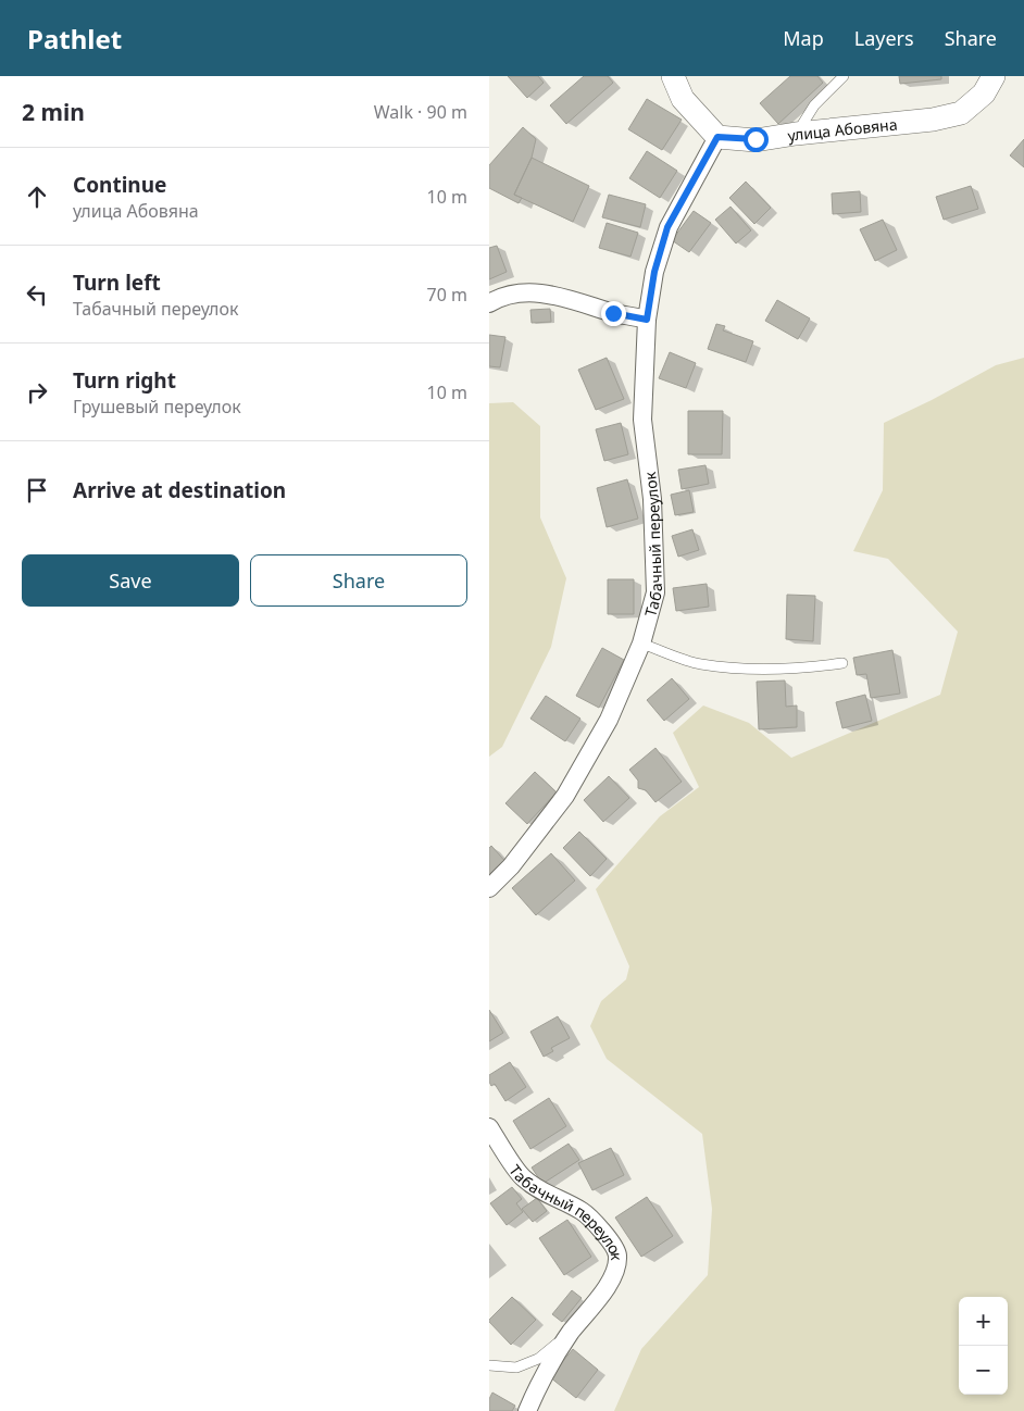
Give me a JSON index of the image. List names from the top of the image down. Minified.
{"streets":{"street":["улица Абовяна","Табачный переулок"]},"crossings":[["улица Абовяна","Табачный переулок"]],"page":{"header":"Pathlet","nav":["Map","Layers","Share"],"heading":["2 min","Walk · 90 m"],"list":[["Continue","улица Абовяна","10 m"],["Turn left","Табачный переулок","70 m"],["Turn right","Грушевый переулок","10 m"],"Arrive at destination"],"buttons":["Save","Share"],"map_buttons":["+","−"]}}
